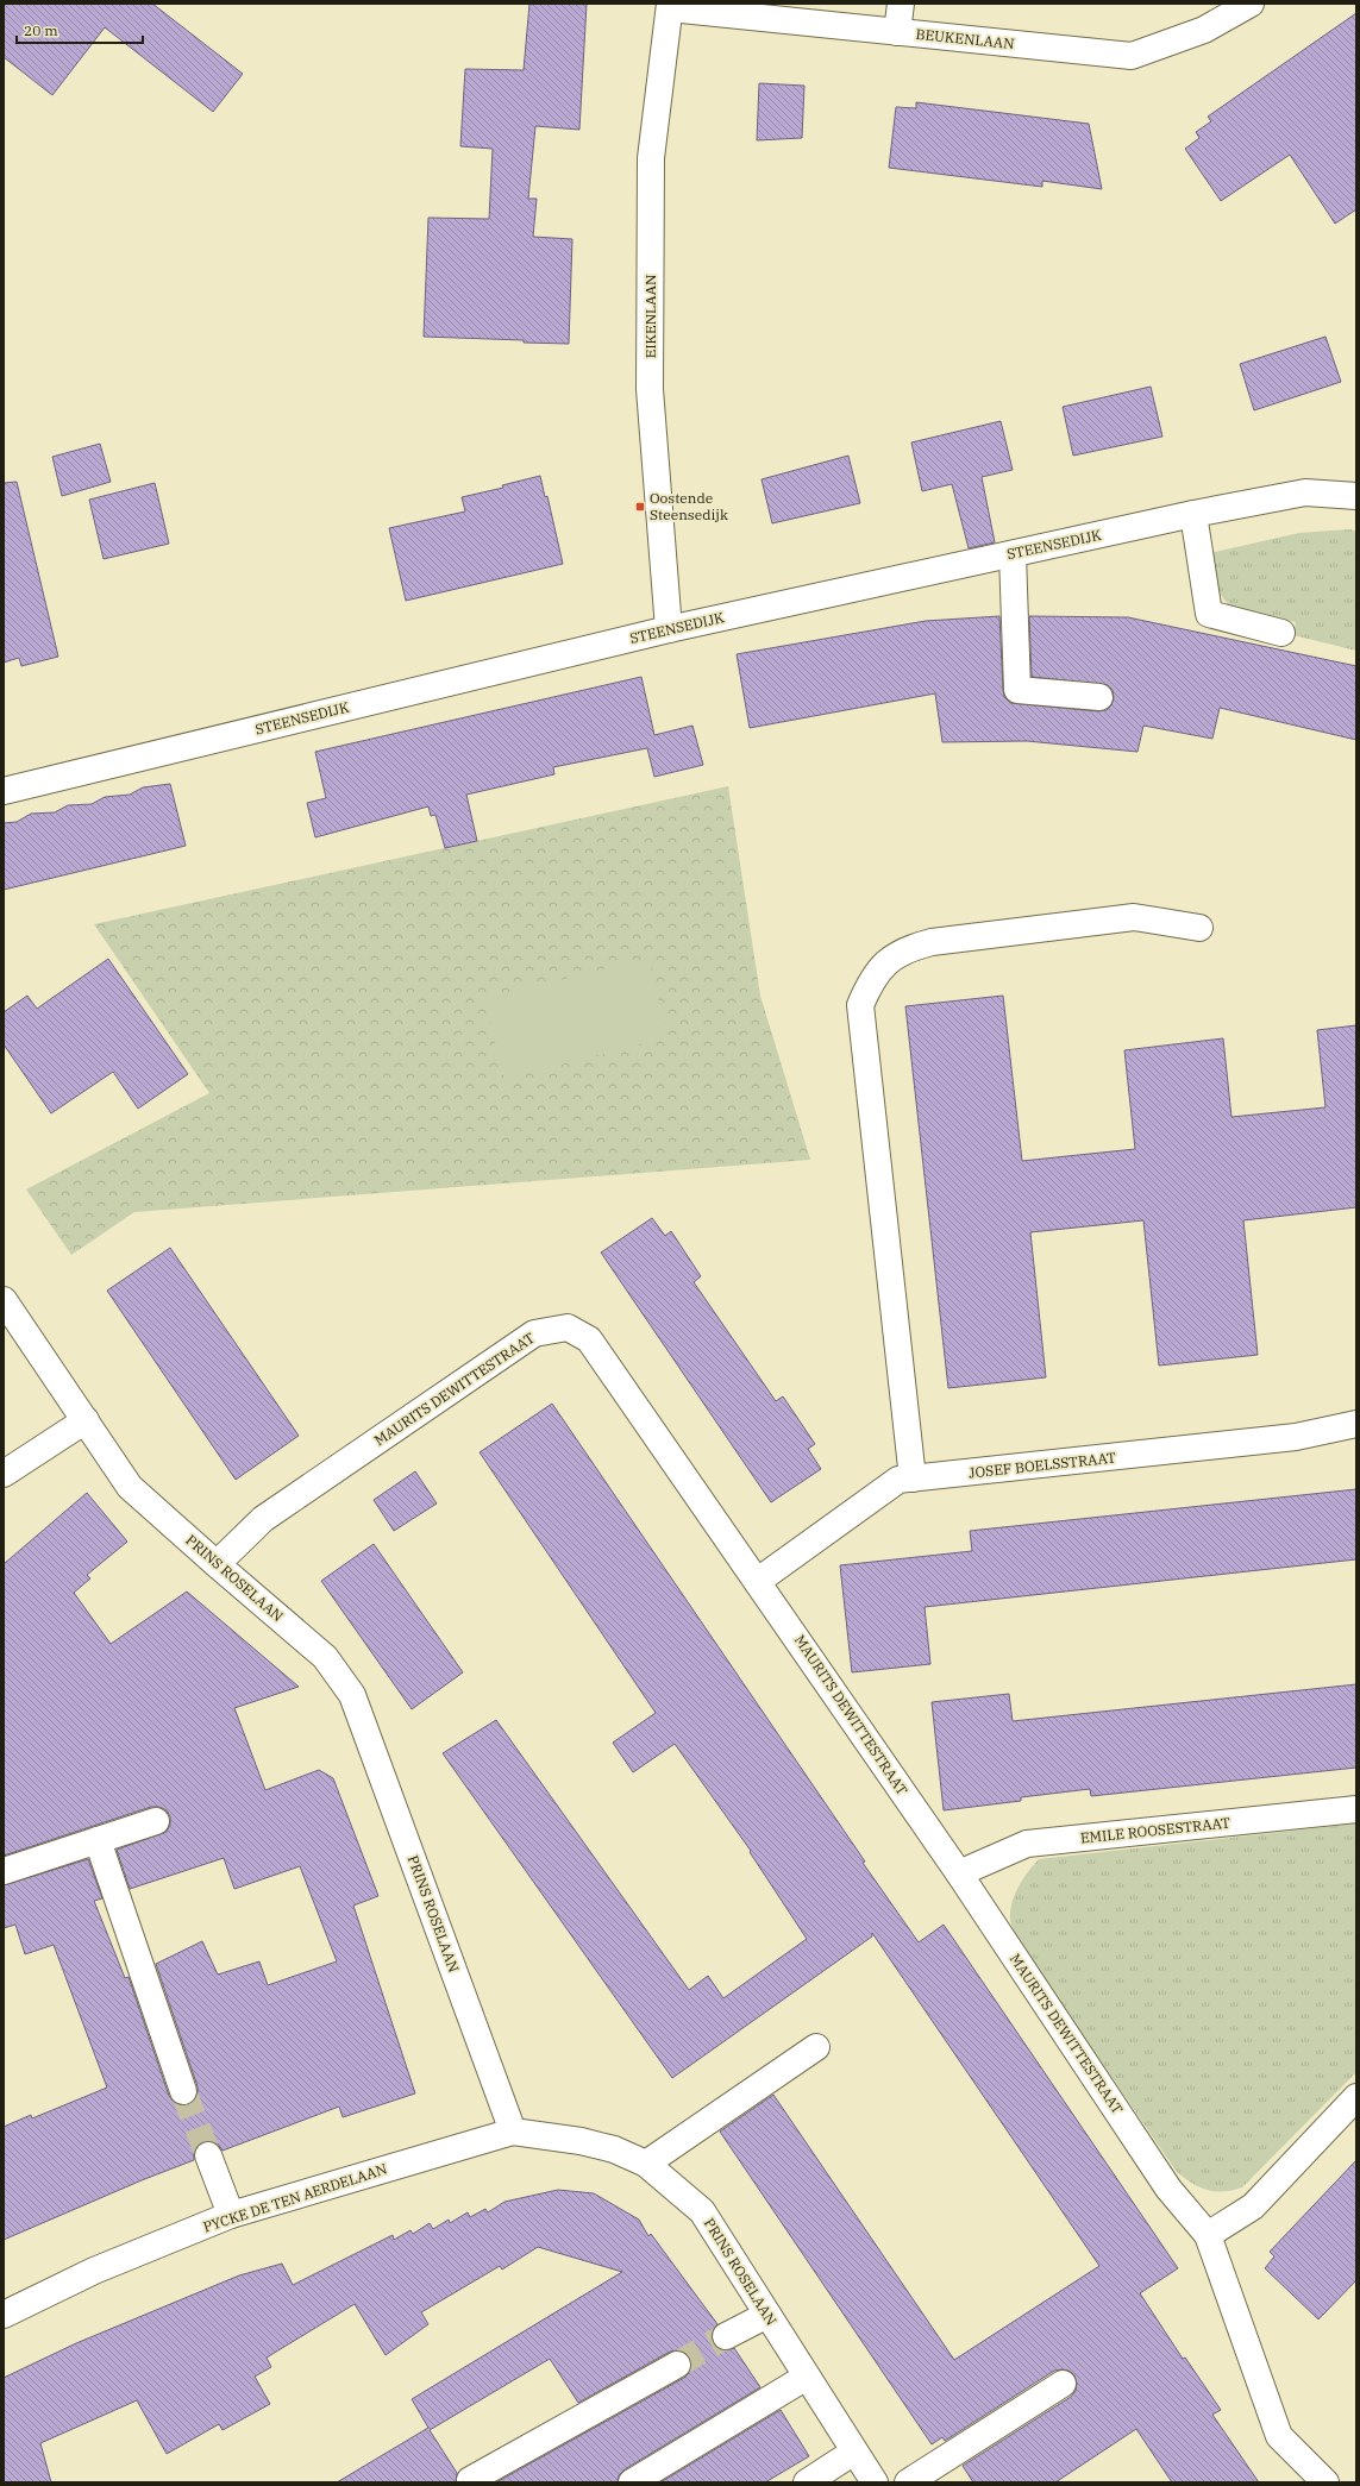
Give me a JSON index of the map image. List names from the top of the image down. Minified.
{"streets":{"street":["BEUKENLAAN","EIKENLAAN","STEENSEDIJK","MAURITS DEWITTESTRAAT","JOSEF BOELSSTRAAT","PRINS ROSELAAN","EMILE ROOSESTRAAT","PYCKE DE TEN AERDELAAN"]},"crossings":[["BEUKENLAAN","EIKENLAAN"],["EIKENLAAN","STEENSEDIJK"],["MAURITS DEWITTESTRAAT","JOSEF BOELSSTRAAT"],["MAURITS DEWITTESTRAAT","PRINS ROSELAAN"],["MAURITS DEWITTESTRAAT","EMILE ROOSESTRAAT"],["PRINS ROSELAAN","PYCKE DE TEN AERDELAAN"]],"places":{"transit":["Oostende Steensedijk"]},"scale_bar":"20 m"}
